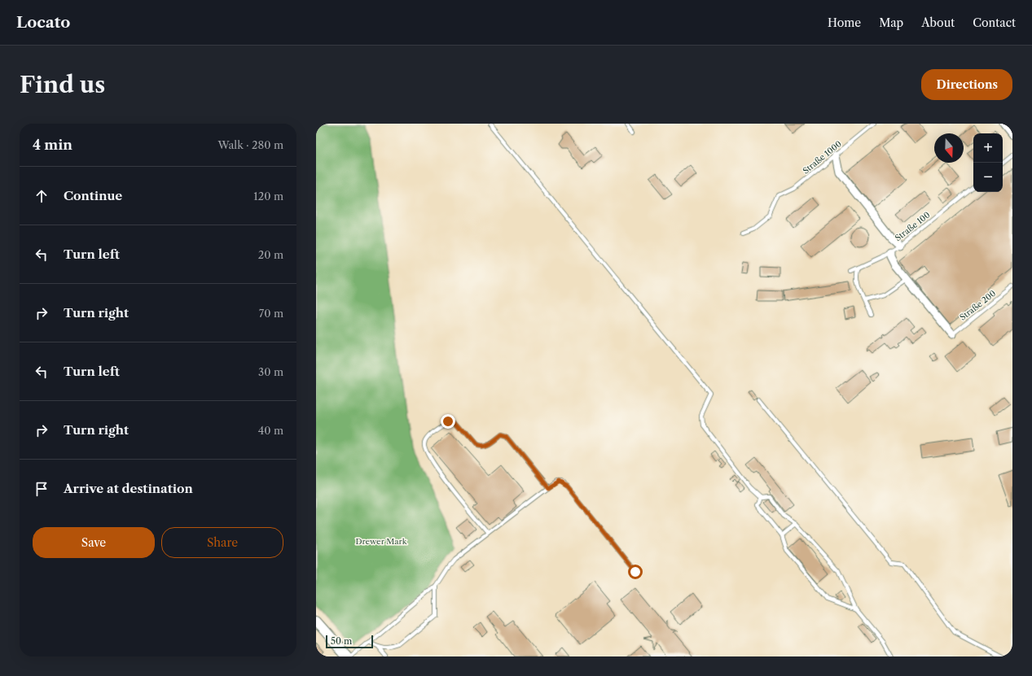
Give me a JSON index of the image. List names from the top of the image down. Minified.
{"streets":{"lane":["Straße 1000","Straße 100","Straße 200"]},"parks":["Drewer Mark"],"scale_bar":"50 m","north":"bottom","page":{"header":"Locato","nav":["Home","Map","About","Contact"],"buttons":["Directions",["Save","Share"]],"title":"Find us","heading":["4 min","Walk · 280 m"],"map_buttons":["+","−"],"list":[["Continue","120 m"],["Turn left","20 m"],["Turn right","70 m"],["Turn left","30 m"],["Turn right","40 m"],"Arrive at destination"],"scale":"50 m"}}
